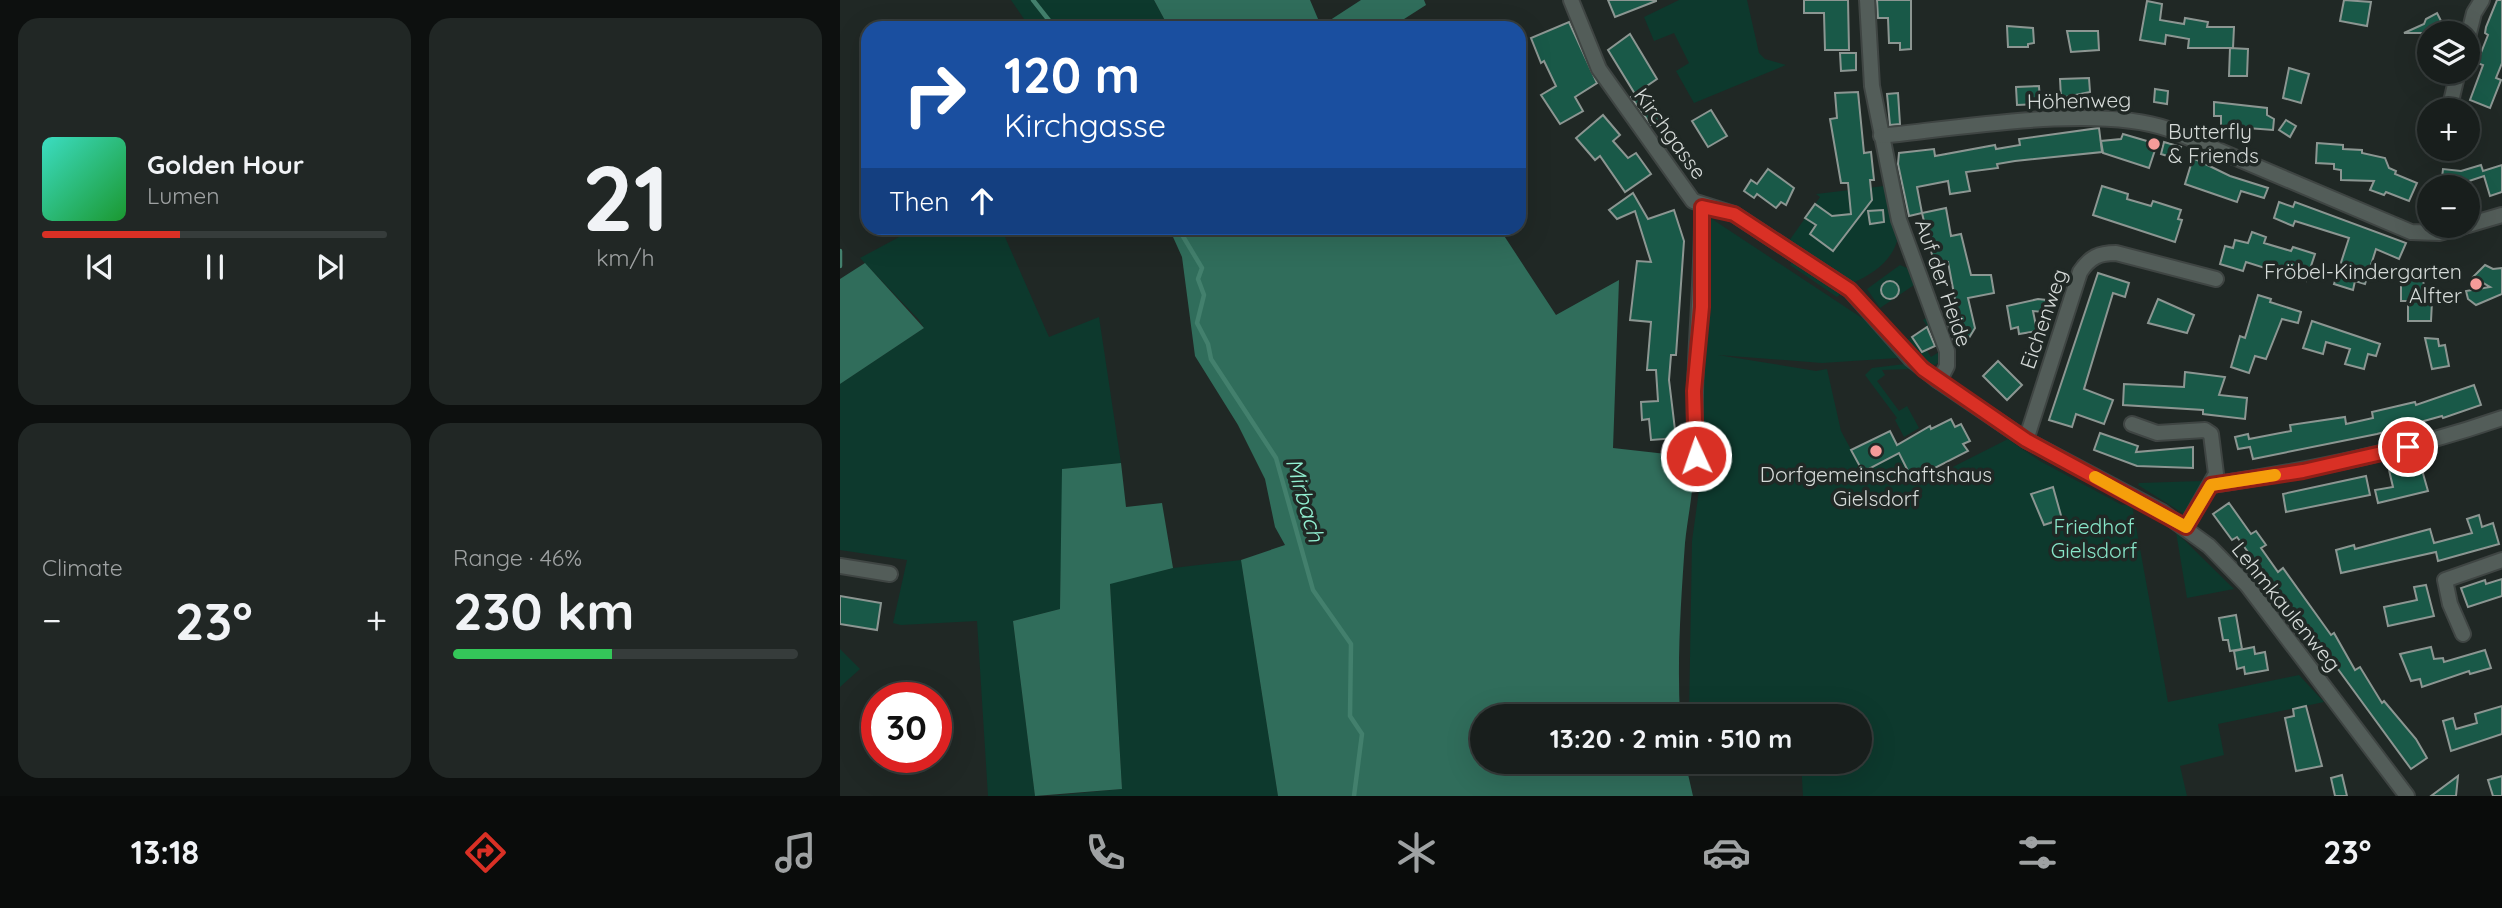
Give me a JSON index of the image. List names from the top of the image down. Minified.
{"streets":{"street":["Höhenweg","Kirchgasse","Auf der Heide","Eichenweg","Lehmkaulenweg"]},"crossings":[["Höhenweg","Auf der Heide"],["Kirchgasse","Auf der Heide"],["Eichenweg","Lehmkaulenweg"]],"water":["Mirbach"],"parks":["Friedhof Gielsdorf"],"places":["Butterfly & Friends","Fröbel-Kindergarten Alfter","Dorfgemeinschaftshaus Gielsdorf"],"page":{"tile":[["21","km/h"],"Climate",["Range · 46%","230 km"]],"map_buttons":["+","−"],"turn":["120 m","Kirchgasse"],"song":["Golden Hour","Lumen"],"then":"Then","heat":["−","23°","+"],"limit":"30","trip":"13:20 · 2 min · 510 m","tabs":["13:18","23°"]}}
